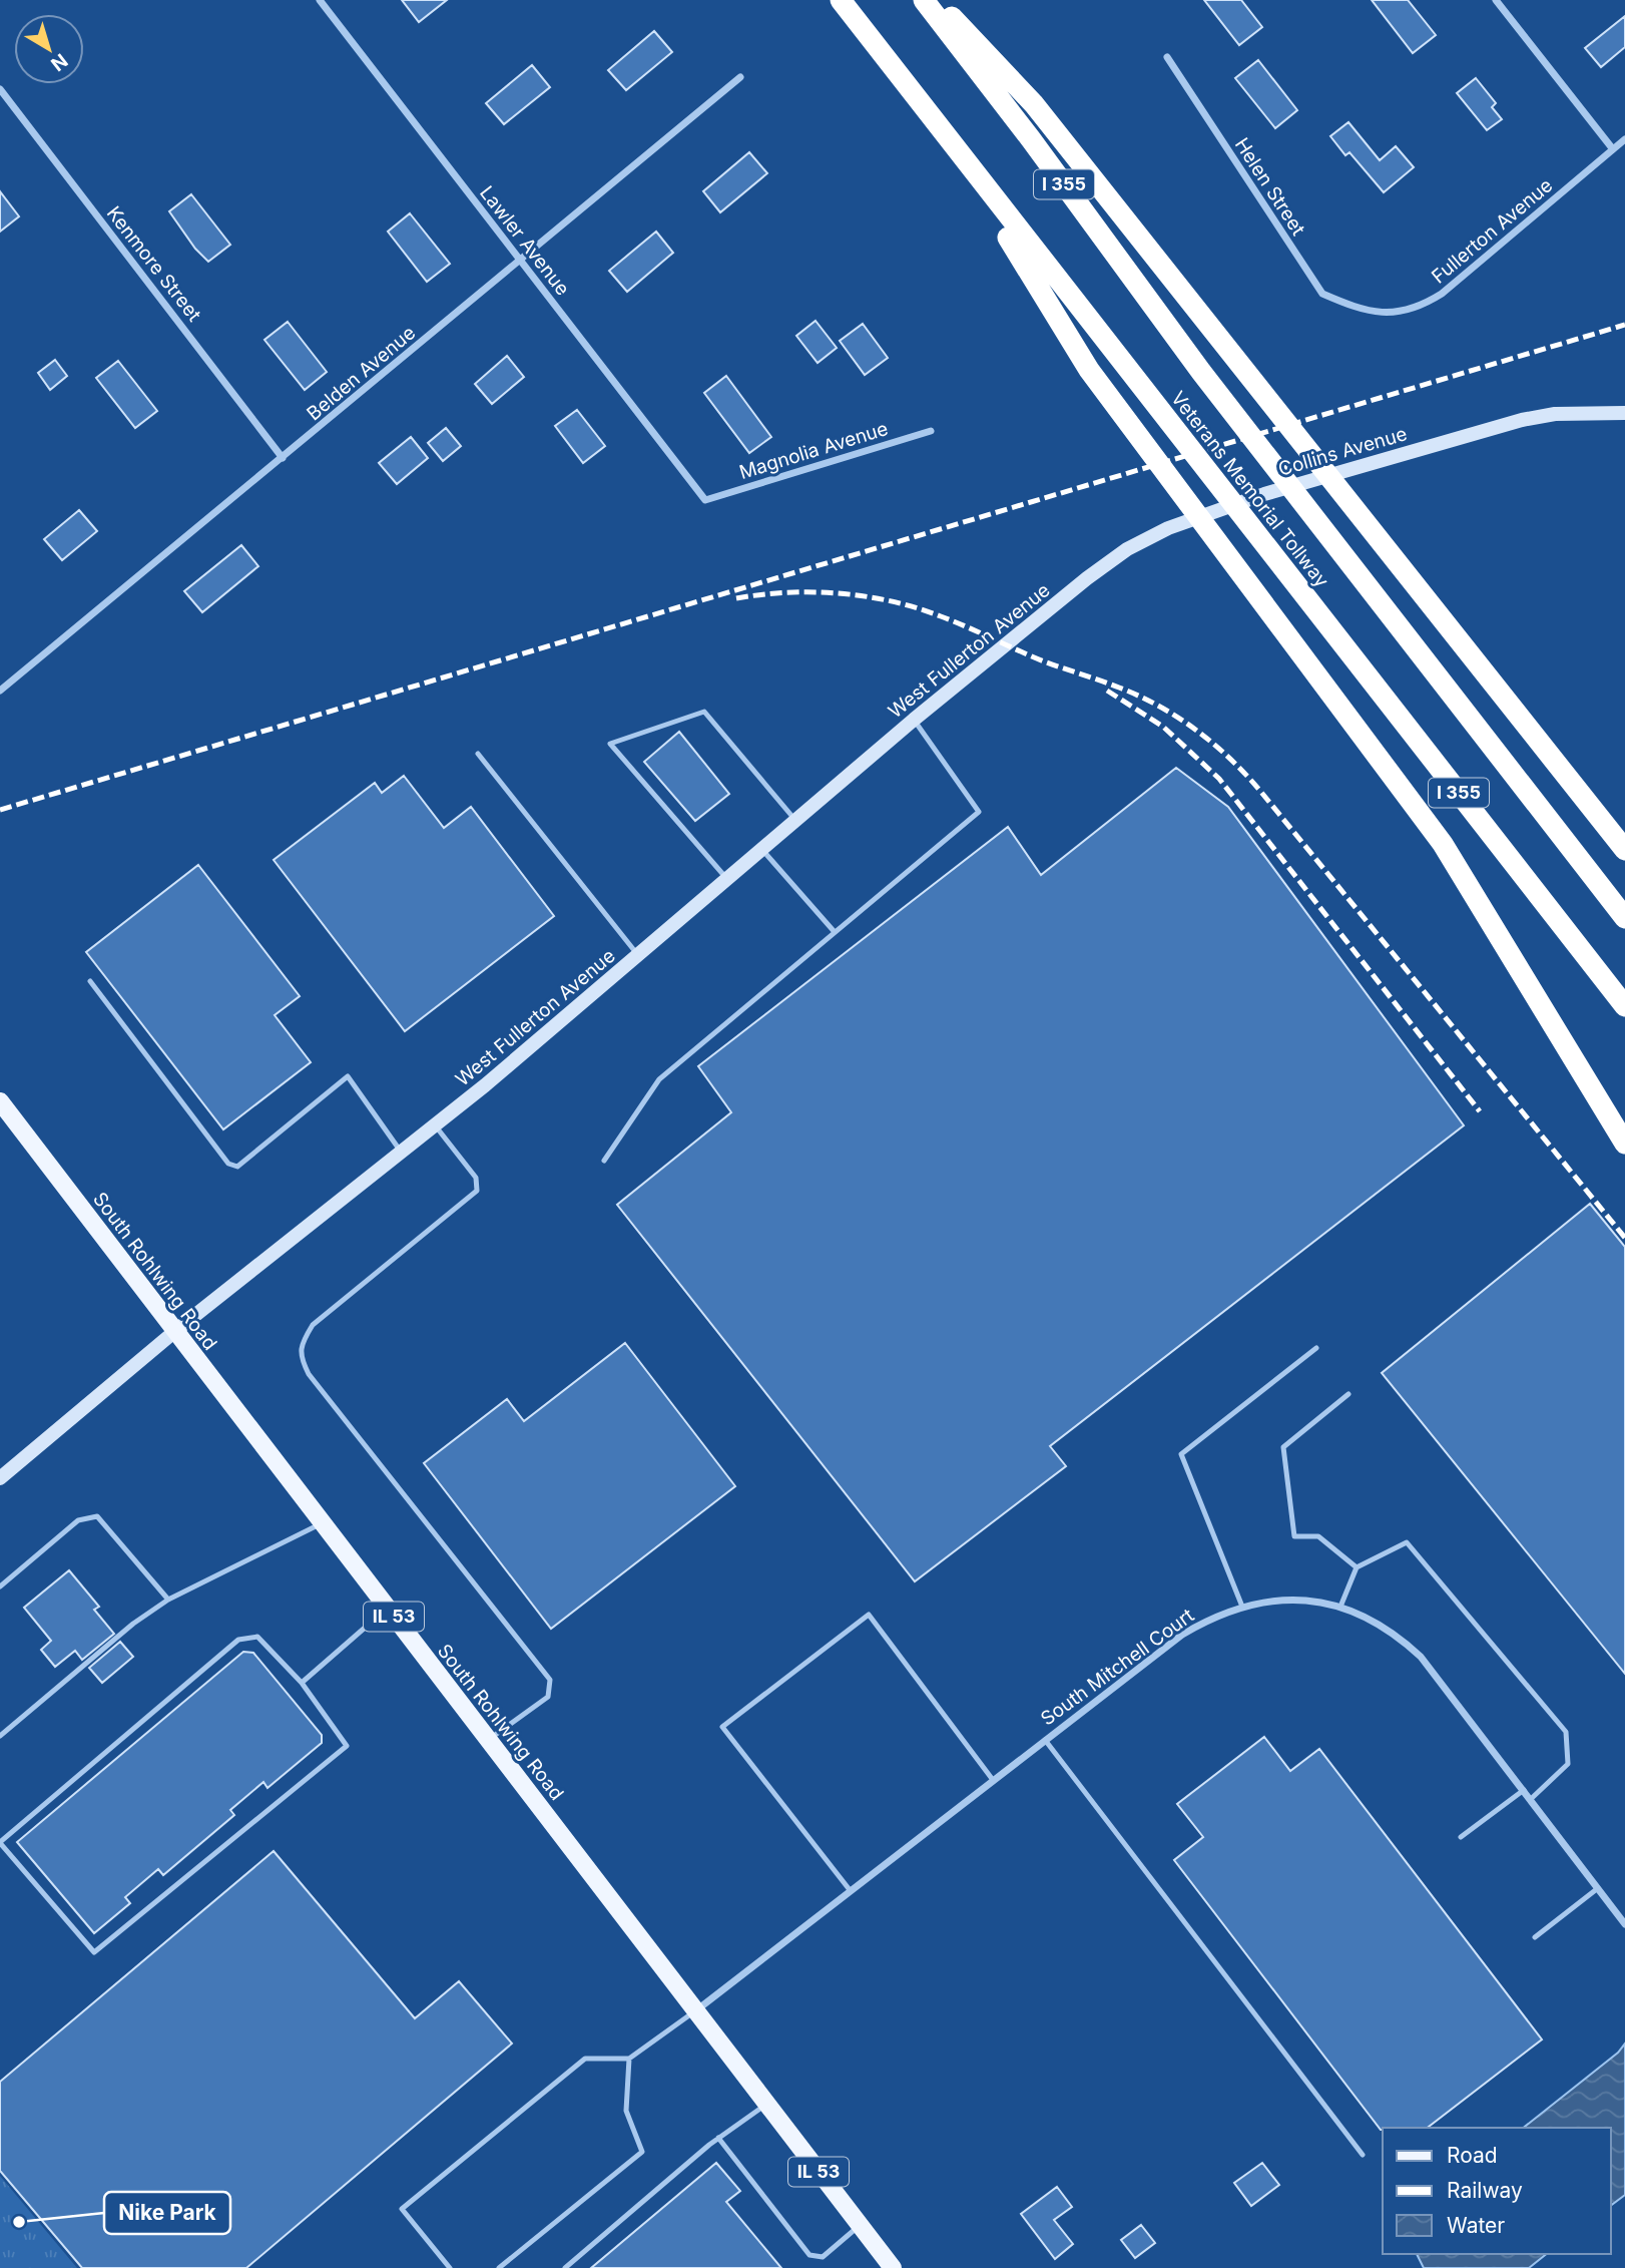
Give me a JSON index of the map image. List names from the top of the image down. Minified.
{"streets":{"highway":["I 355","Veterans Memorial Tollway"],"main road":["South Rohlwing Road","IL 53"],"street":["Helen Street","Fullerton Avenue","Lawler Avenue","Kenmore Street","Belden Avenue","Magnolia Avenue","Collins Avenue","West Fullerton Avenue","South Mitchell Court"]},"crossings":[["Helen Street","Fullerton Avenue"],["Lawler Avenue","Belden Avenue"],["Lawler Avenue","Magnolia Avenue"],["Kenmore Street","Belden Avenue"],["Collins Avenue","West Fullerton Avenue"],["West Fullerton Avenue","South Rohlwing Road"],["South Rohlwing Road","South Mitchell Court"]],"places":["Nike Park"],"legend":["Road","Railway","Water"],"north":"bottom right"}
